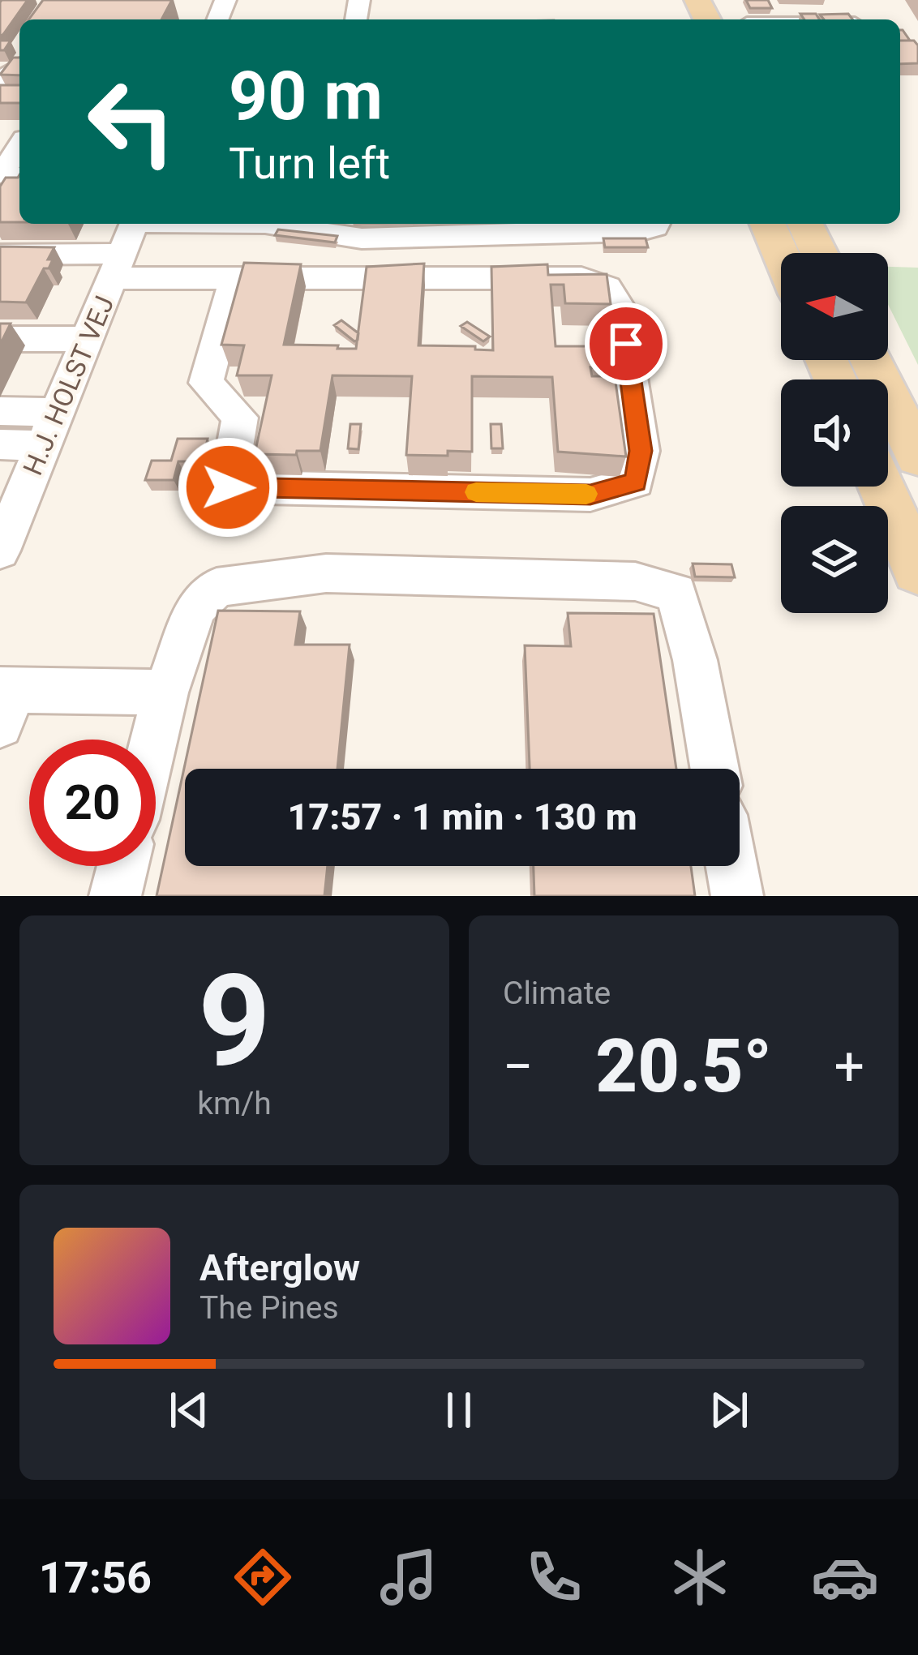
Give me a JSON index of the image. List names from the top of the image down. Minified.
{"streets":{"street":["H.J. HOLST VEJ"]},"north":"left","page":{"turn":["90 m","Turn left"],"limit":"20","trip":"17:57 · 1 min · 130 m","tile":[["9","km/h"],"Climate"],"heat":["−","20.5°","+"],"song":["Afterglow","The Pines"],"tabs":"17:56"}}
